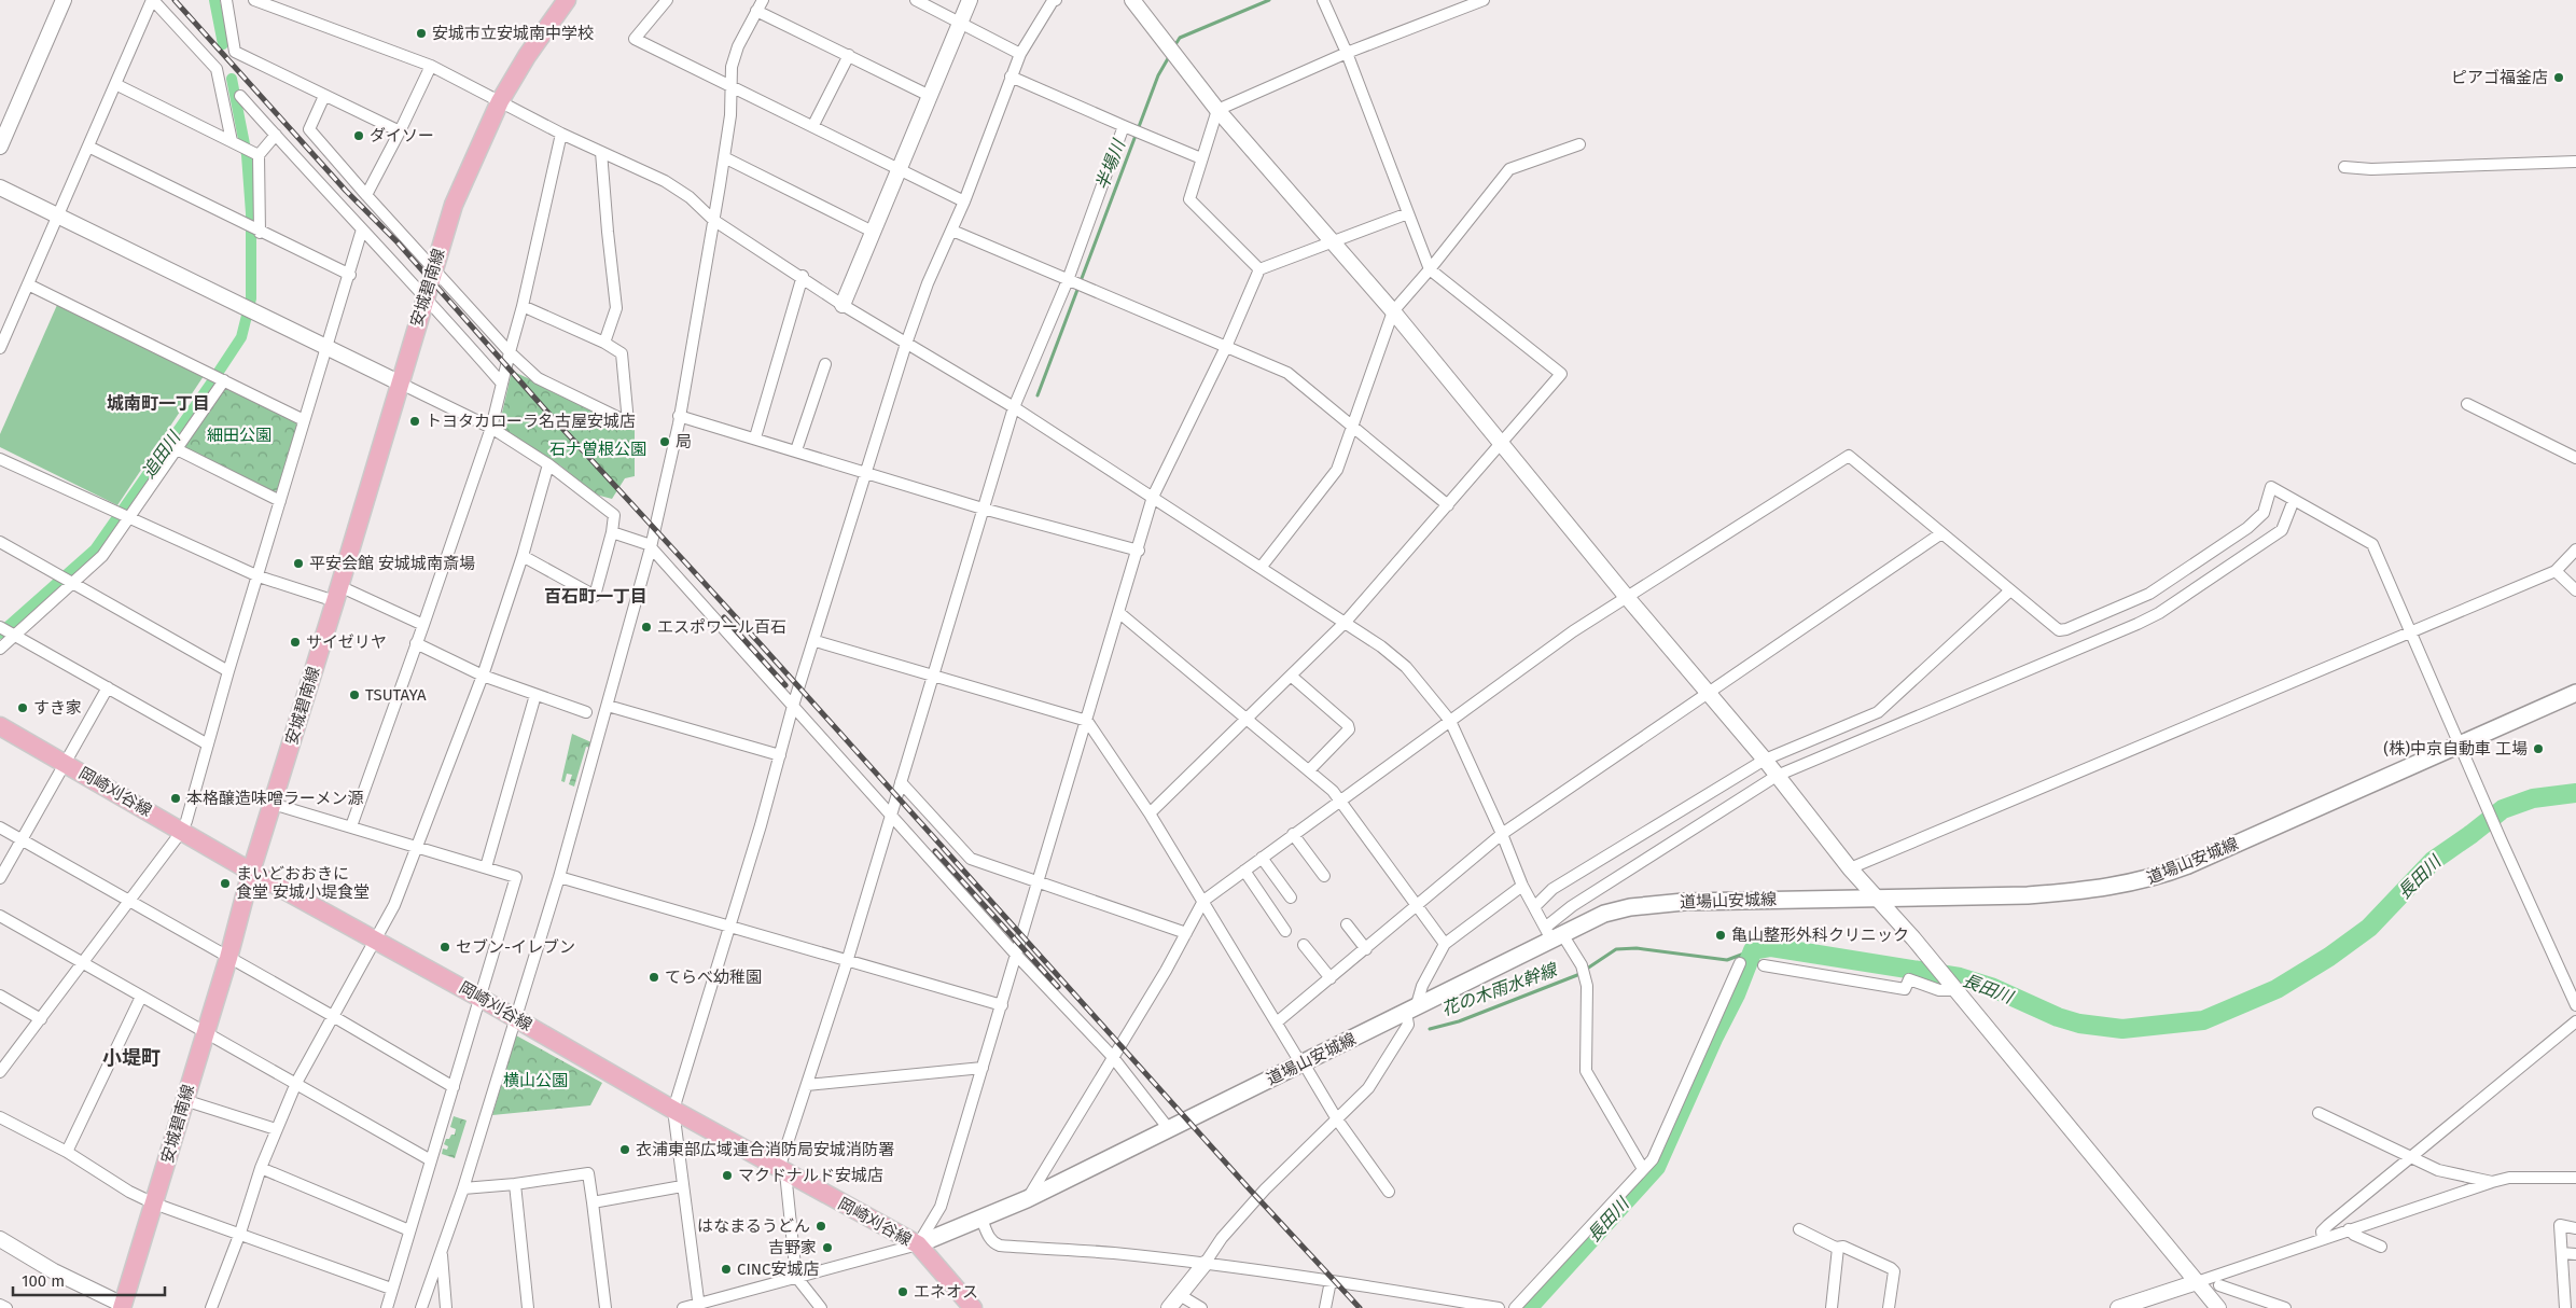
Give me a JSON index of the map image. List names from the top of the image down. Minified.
{"streets":{"main road":["安城碧南線","岡崎刈谷線","道場山安城線"]},"crossings":[["安城碧南線","岡崎刈谷線"],["岡崎刈谷線","道場山安城線"]],"districts":["城南町一丁目","百石町一丁目","小堤町"],"water":["半場川","追田川","長田川","花の木雨水幹線"],"parks":["細田公園","石ナ曽根公園","横山公園"],"places":["安城市立安城南中学校","ピアゴ福釜店","ダイソー","トヨタカローラ名古屋安城店","局","平安会館 安城城南斎場","エスポワール百石","サイゼリヤ","TSUTAYA","すき家","(株)中京自動車 工場","本格醸造味噌ラーメン源","まいどおおきに 食堂 安城小堤食堂","亀山整形外科クリニック","セブン-イレブン","てらべ幼稚園","衣浦東部広域連合消防局安城消防署","マクドナルド安城店","はなまるうどん","吉野家","CINC安城店","エネオス"],"scale_bar":"100 m"}
